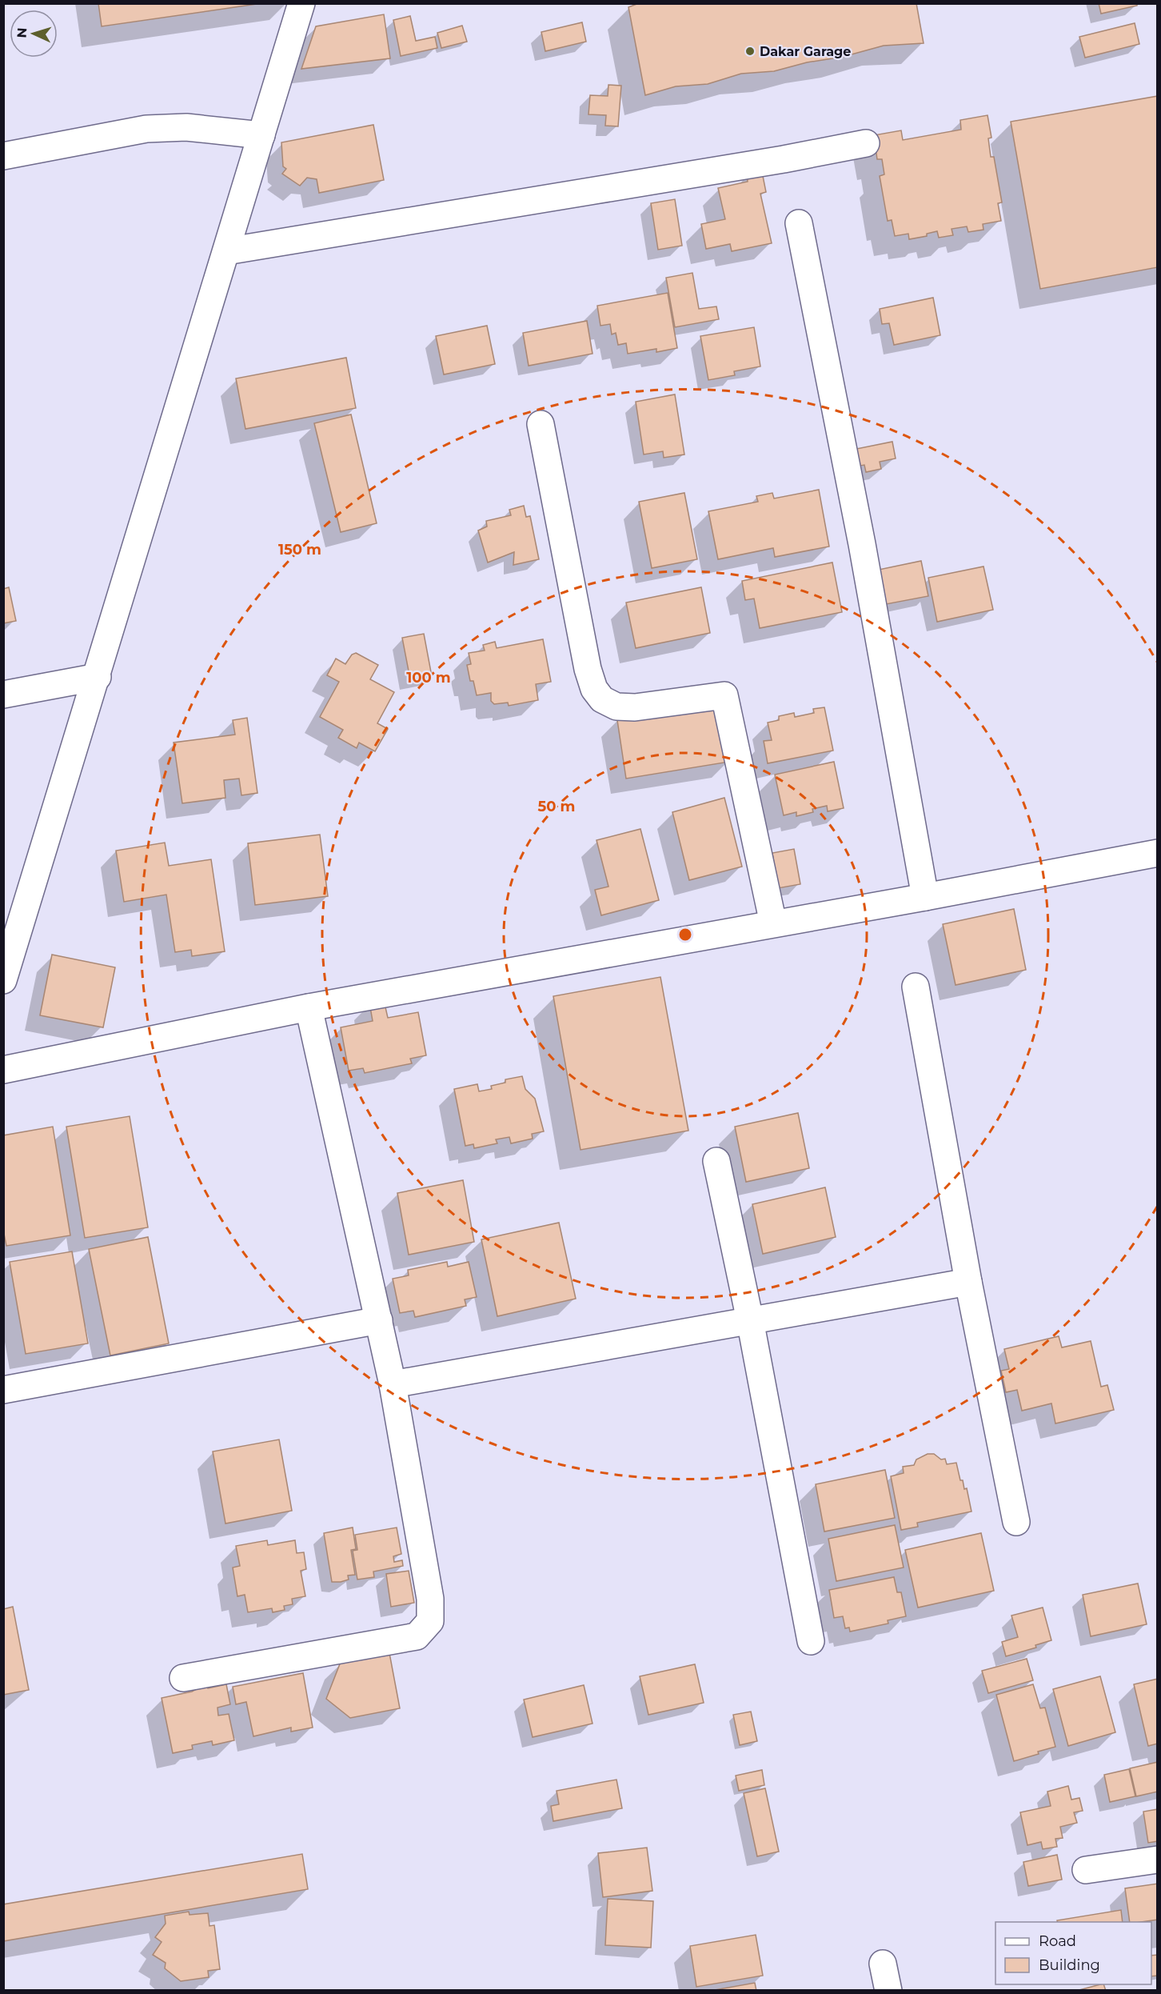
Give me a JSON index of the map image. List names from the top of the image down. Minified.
{"places":["Dakar Garage"],"legend":["Road","Building"],"north":"left","rings":["150 m","100 m","50 m"]}
